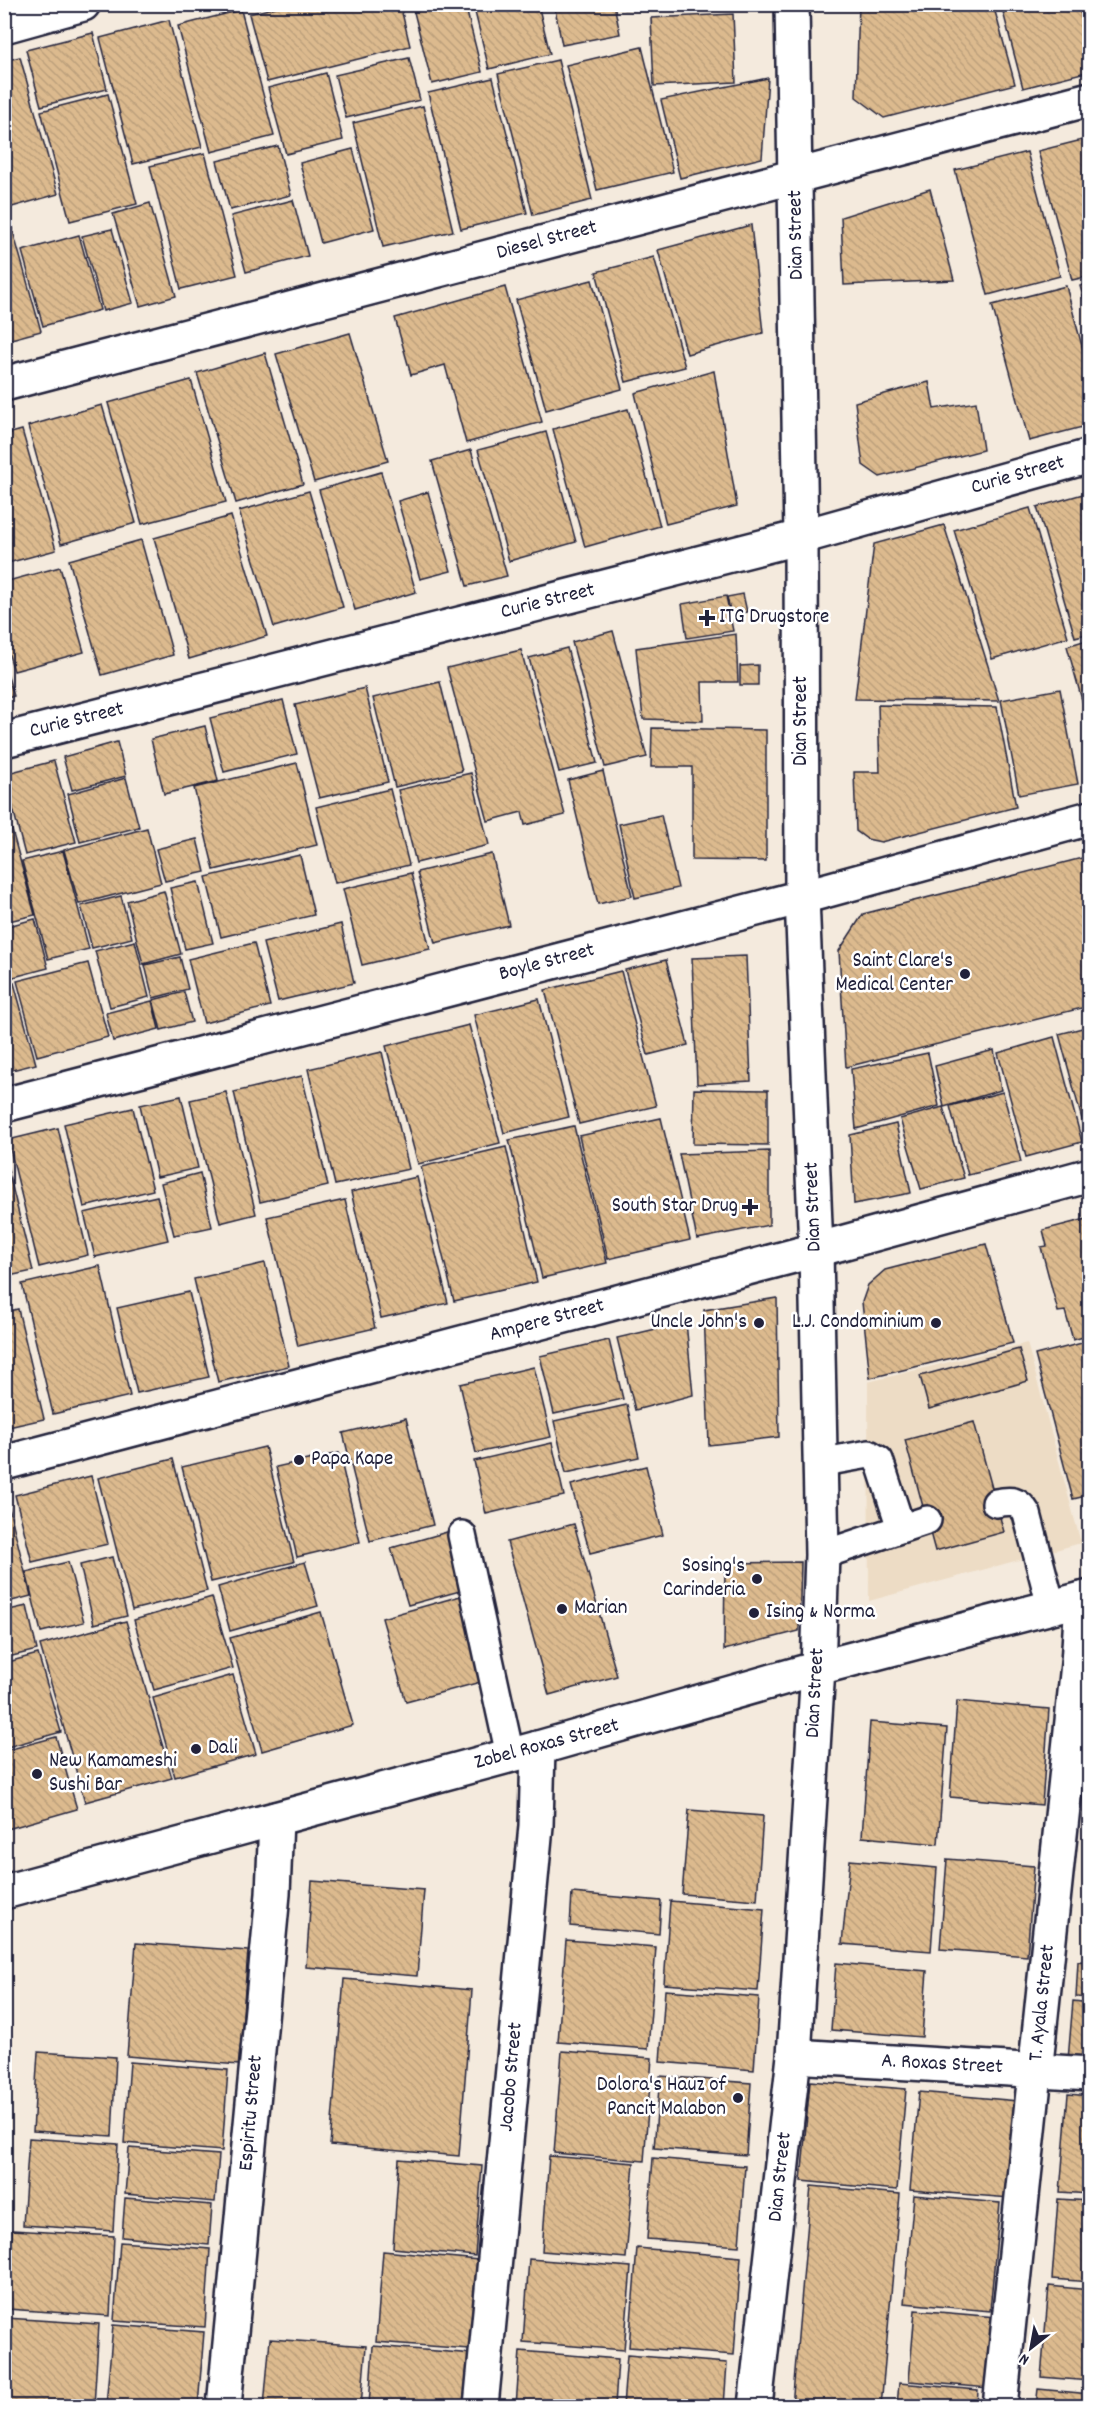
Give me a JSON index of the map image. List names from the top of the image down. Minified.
{"streets":{"street":["Dian Street","Diesel Street","Curie Street","Boyle Street","Ampere Street","Zobel Roxas Street","T. Ayala Street","A. Roxas Street","Jacobo Street","Espiritu Street"]},"crossings":[["Dian Street","Diesel Street"],["Dian Street","Curie Street"],["Dian Street","Boyle Street"],["Dian Street","Ampere Street"],["Dian Street","Zobel Roxas Street"],["Dian Street","A. Roxas Street"],["Zobel Roxas Street","T. Ayala Street"],["Zobel Roxas Street","Jacobo Street"],["Zobel Roxas Street","Espiritu Street"],["T. Ayala Street","A. Roxas Street"]],"places":{"health":["ITG Drugstore","South Star Drug"],"other":["Saint Clare's Medical Center","Uncle John's","L.J. Condominium","Papa Kape","Sosing's Carinderia","Marian","Ising & Norma","Dali","New Kamameshi Sushi Bar","Dolora's Hauz of Pancit Malabon"]},"north":"bottom left"}
